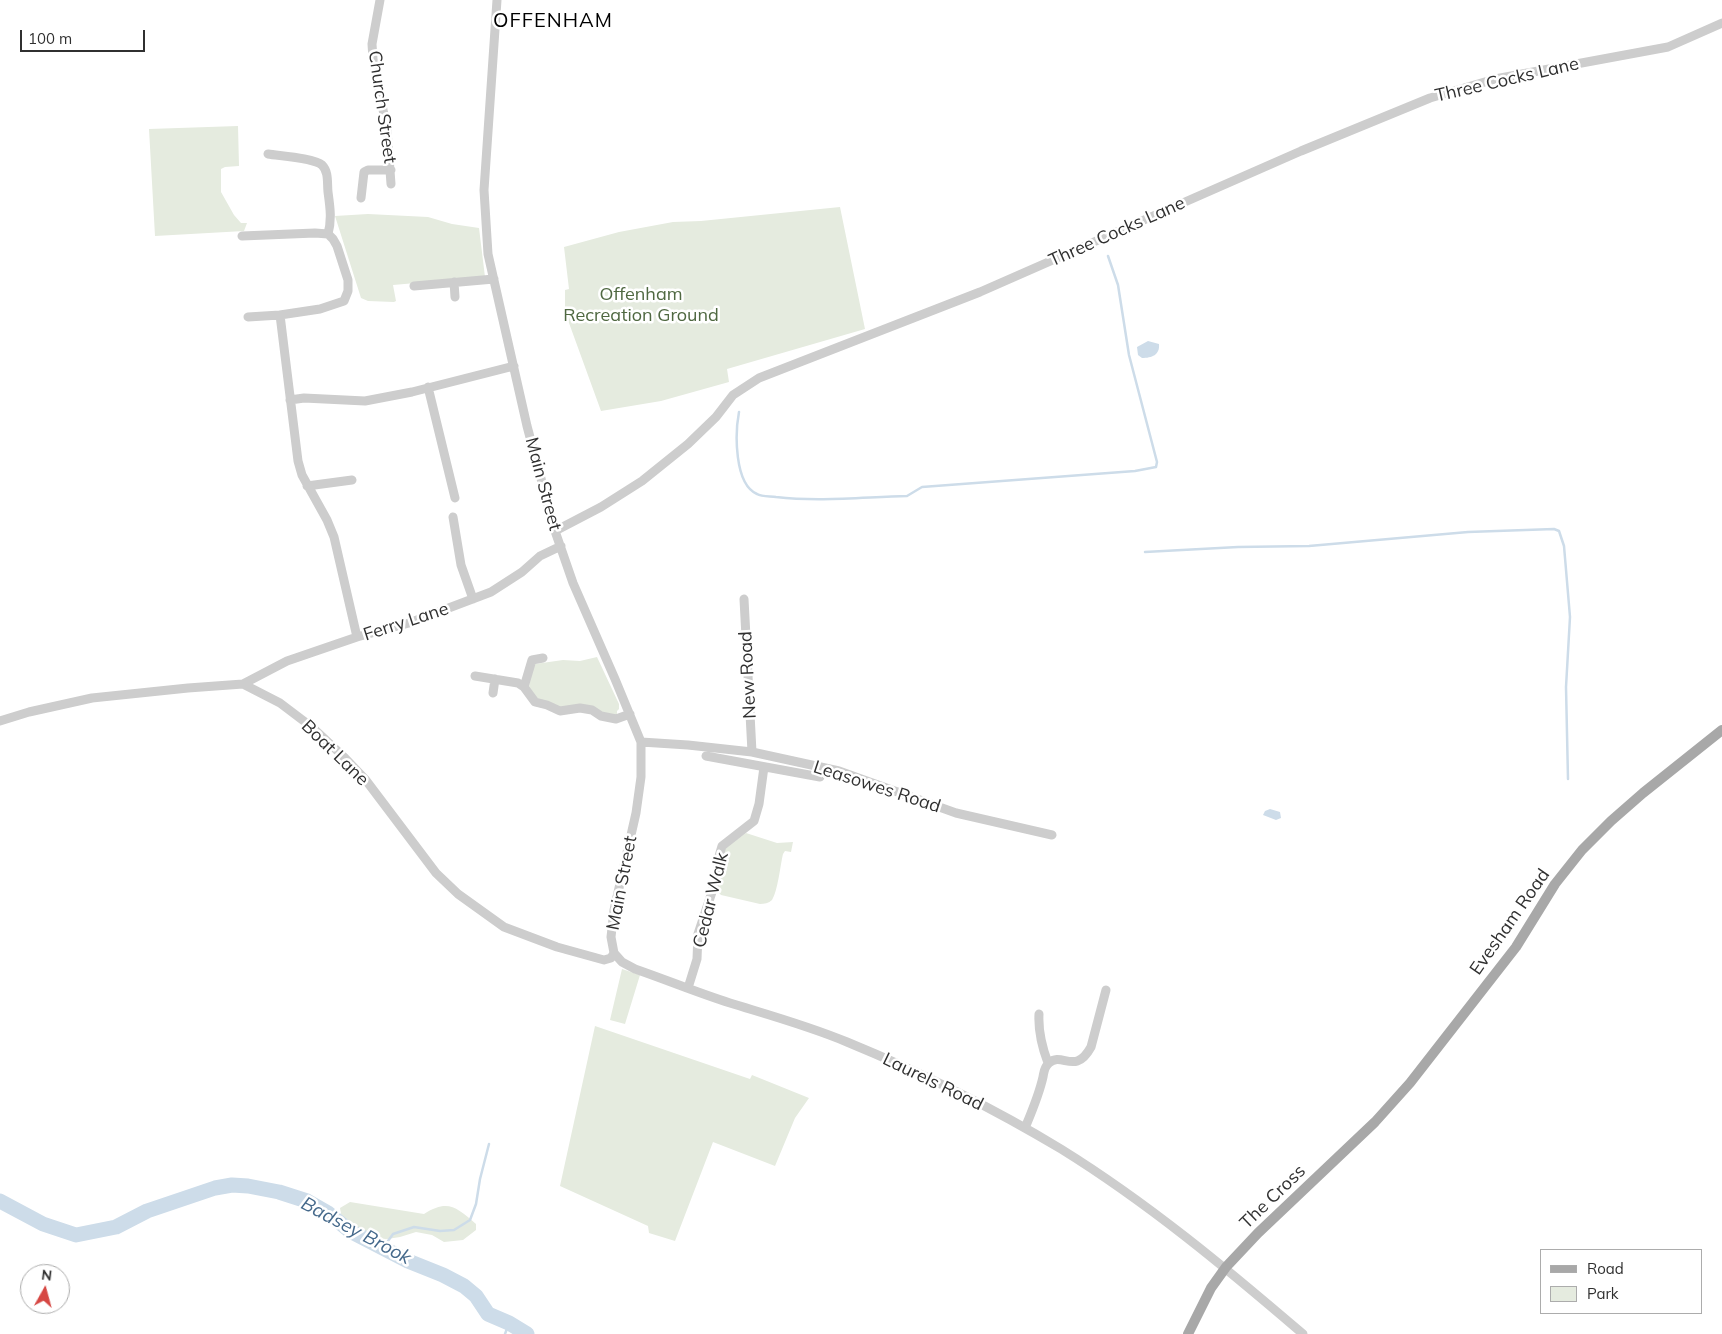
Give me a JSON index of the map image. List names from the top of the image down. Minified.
{"streets":{"main road":["Evesham Road","The Cross"],"street":["Three Cocks Lane","Church Street","Main Street","Ferry Lane","New Road","Boat Lane","Leasowes Road","Cedar Walk","Laurels Road"]},"crossings":[["Three Cocks Lane","Main Street"],["Main Street","Ferry Lane"],["Main Street","Boat Lane"],["Main Street","Leasowes Road"],["Main Street","Laurels Road"],["Ferry Lane","Boat Lane"],["New Road","Leasowes Road"],["Boat Lane","Laurels Road"],["Cedar Walk","Laurels Road"],["Evesham Road","The Cross"],["Laurels Road","The Cross"]],"districts":["OFFENHAM"],"water":["Badsey Brook"],"parks":["Offenham Recreation Ground"],"legend":["Road","Park"],"scale_bar":"100 m","north":"top"}
